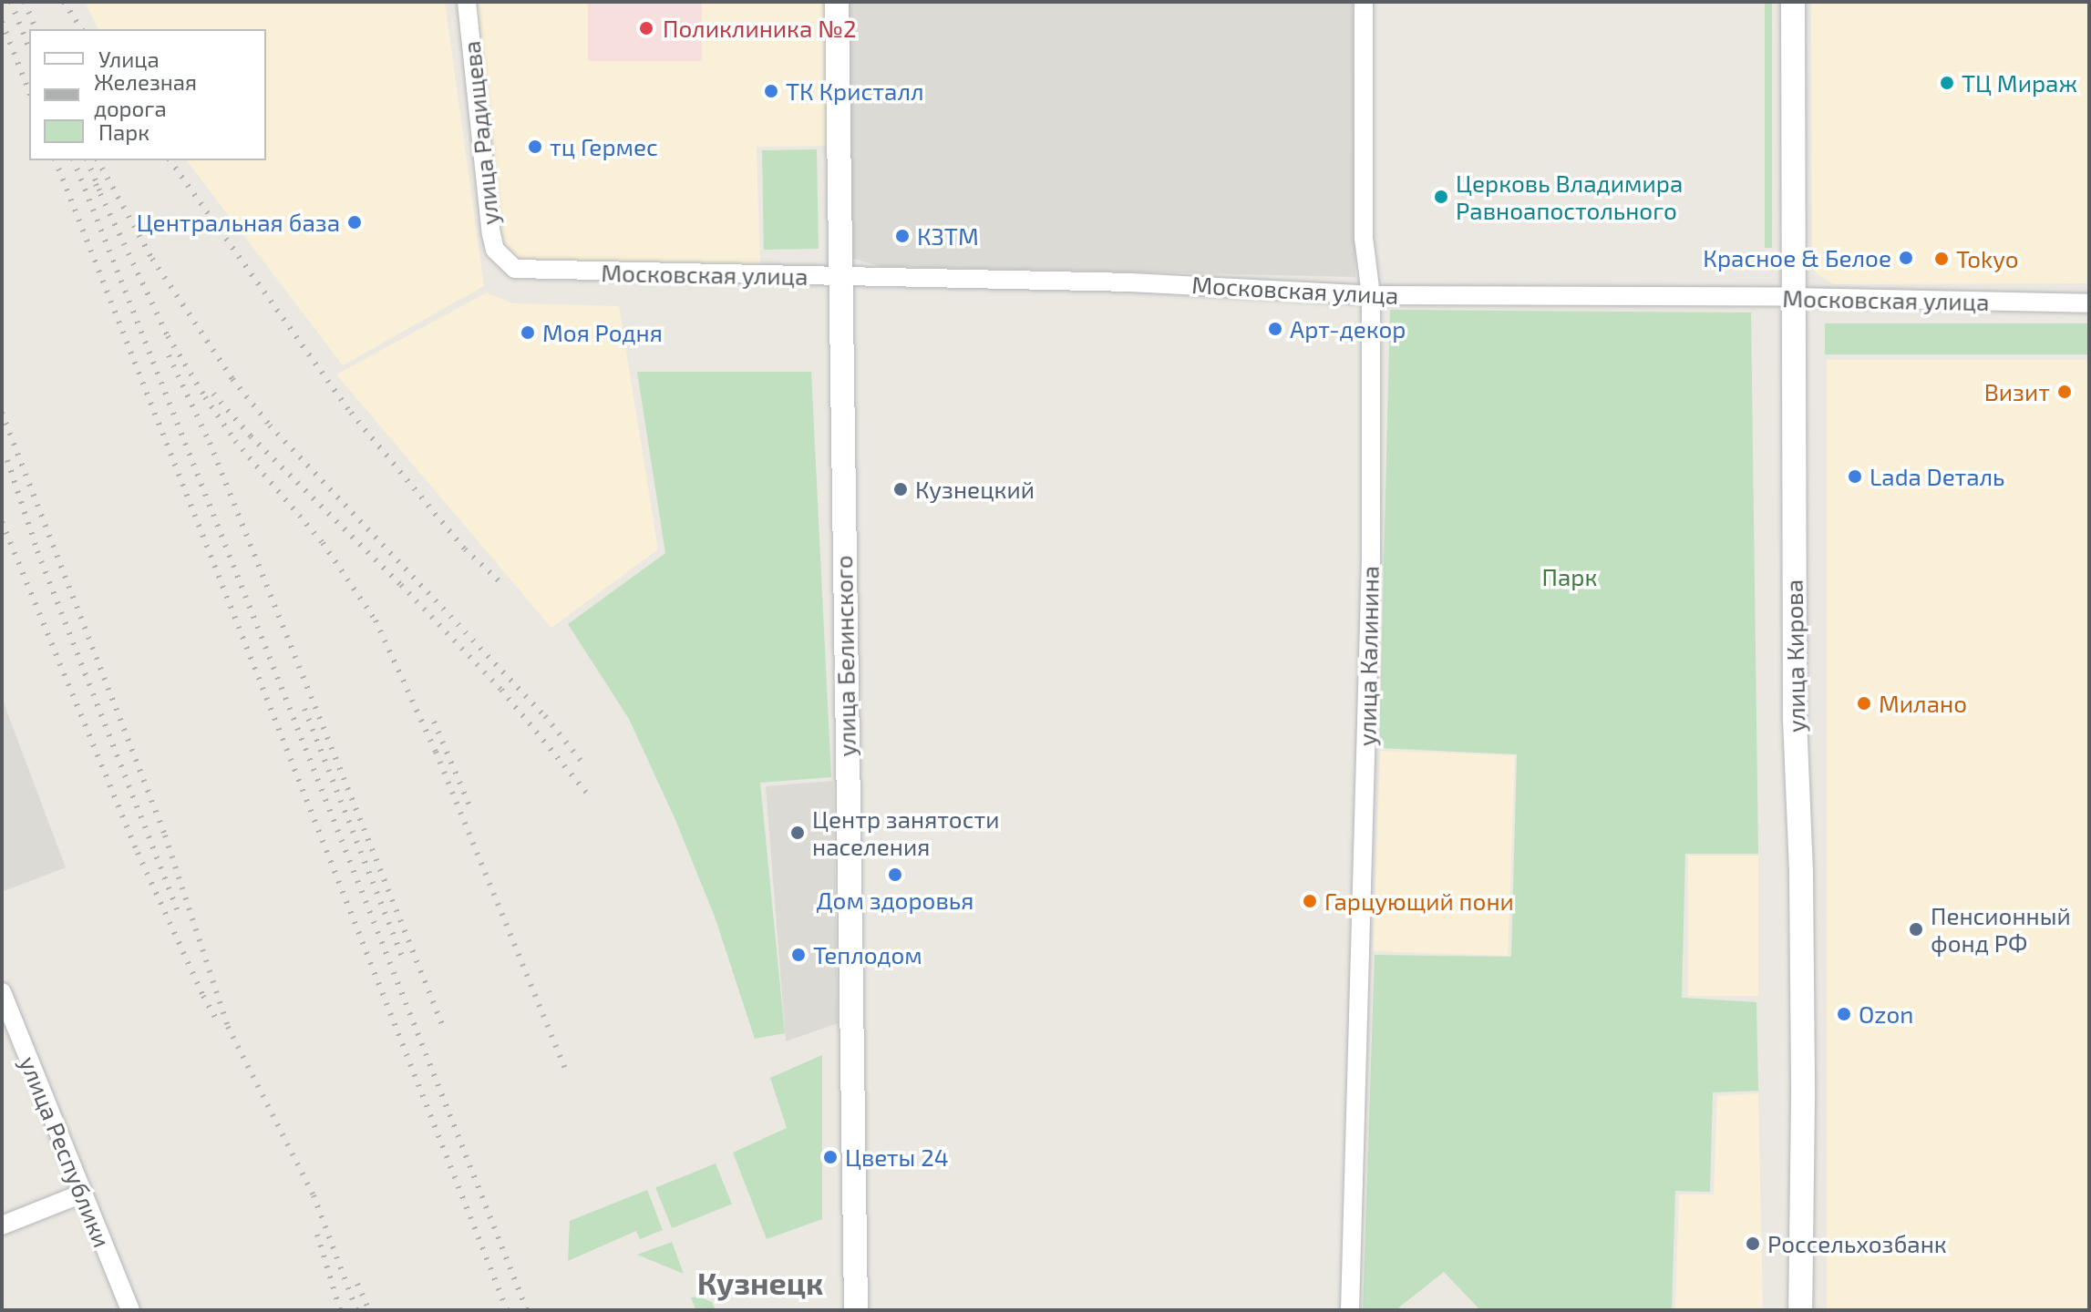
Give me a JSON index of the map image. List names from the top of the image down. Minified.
{"streets":{"street":["улица Радищева","Московская улица","улица Белинского","улица Калинина","улица Кирова","улица Республики"]},"crossings":[["улица Радищева","Московская улица"],["Московская улица","улица Белинского"],["Московская улица","улица Калинина"],["Московская улица","улица Кирова"]],"districts":["Кузнецк"],"parks":["Парк"],"places":["Поликлиника №2","ТЦ Мираж","ТК Кристалл","тц Гермес","Церковь Владимира Равноапостольного","Центральная база","КЗТМ","Красное & Белое","Tokyo","Арт-декор","Моя Родня","Визит","Lada Dеталь","Кузнецкий","Милано","Центр занятости населения","Дом здоровья","Гарцующий пони","Пенсионный фонд РФ","Теплодом","Ozon","Цветы 24","Россельхозбанк"],"legend":["Улица","Железная дорога","Парк"]}
